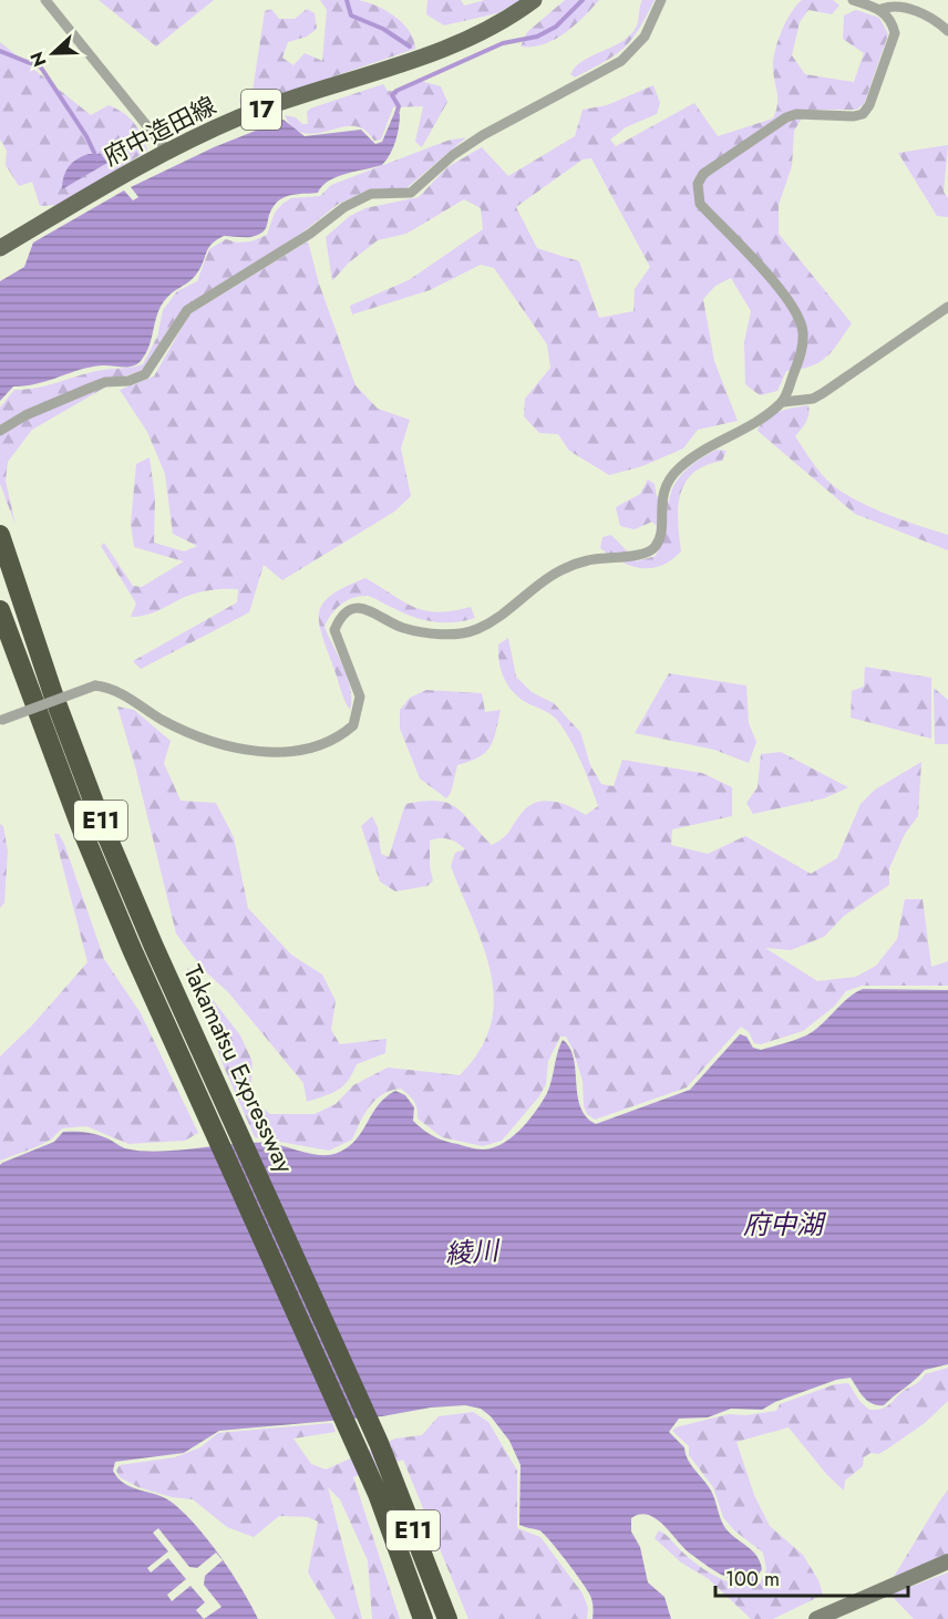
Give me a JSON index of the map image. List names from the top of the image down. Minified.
{"streets":{"highway":["E11","Takamatsu Expressway"],"main road":["17","府中造田線"]},"water":["府中湖","綾川"],"scale_bar":"100 m","north":"left"}
